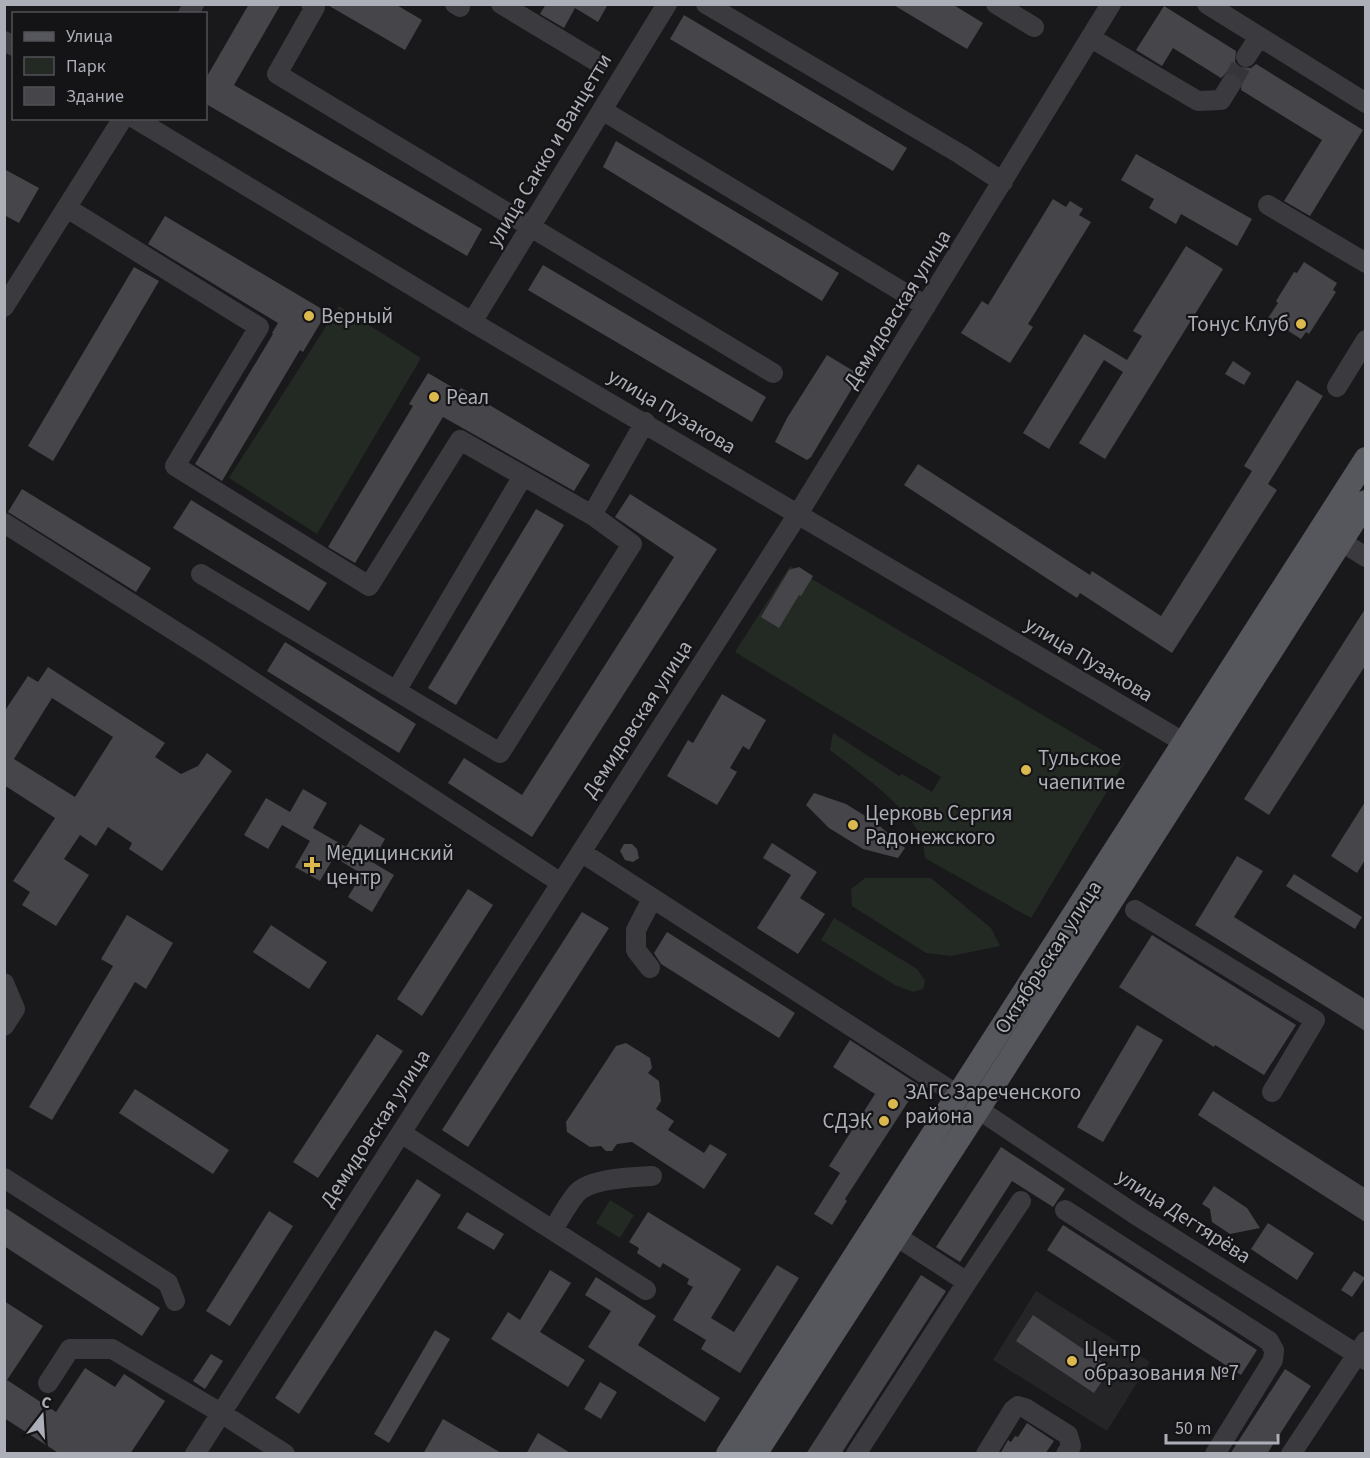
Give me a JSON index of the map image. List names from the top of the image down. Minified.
{"streets":{"main road":["Октябрьская улица"],"street":["улица Сакко и Ванцетти","Демидовская улица","улица Пузакова","улица Дегтярёва"]},"crossings":[["улица Сакко и Ванцетти","улица Пузакова"],["Демидовская улица","улица Пузакова"],["Демидовская улица","улица Дегтярёва"],["улица Пузакова","Октябрьская улица"],["Октябрьская улица","улица Дегтярёва"]],"places":{"other":["Верный","Тонус Клуб","Реал","Тульское чаепитие","Церковь Сергия Радонежского","ЗАГС Зареченского района","СДЭК","Центр образования №7"],"health":["Медицинский центр"]},"legend":["Улица","Парк","Здание"],"scale_bar":"50 m","north":"top"}
